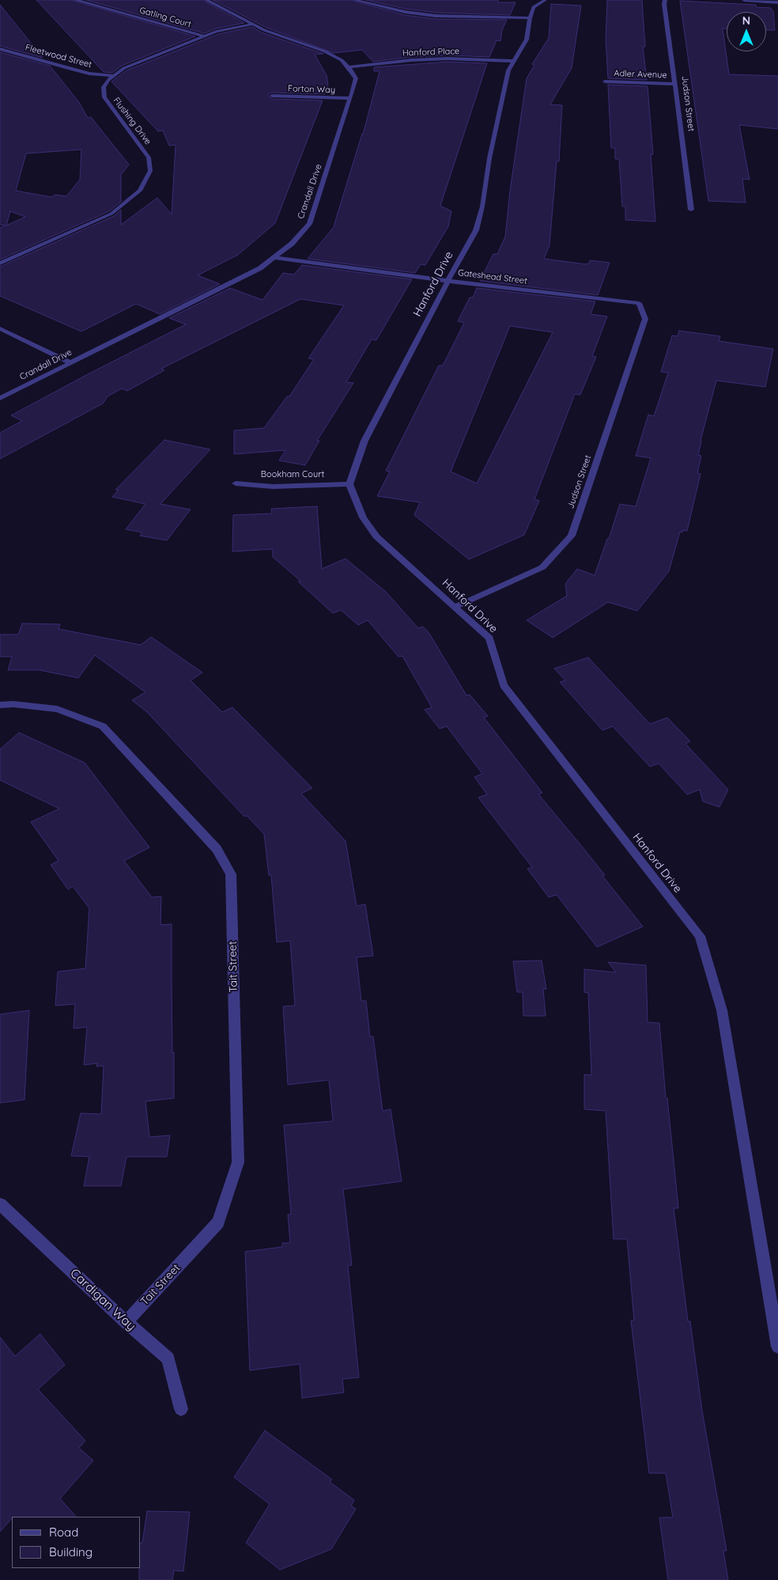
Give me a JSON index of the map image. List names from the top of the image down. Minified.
{"streets":{"street":["Gatling Court","Hanford Place","Fleetwood Street","Adler Avenue","Forton Way","Judson Street","Flushing Drive","Crandall Drive","Gateshead Street","Hanford Drive","Bookham Court","Tait Street","Cardigan Way"]},"crossings":[["Gatling Court","Flushing Drive"],["Hanford Place","Crandall Drive"],["Hanford Place","Hanford Drive"],["Fleetwood Street","Flushing Drive"],["Adler Avenue","Judson Street"],["Forton Way","Crandall Drive"],["Judson Street","Gateshead Street"],["Judson Street","Hanford Drive"],["Crandall Drive","Gateshead Street"],["Gateshead Street","Hanford Drive"],["Hanford Drive","Bookham Court"],["Tait Street","Cardigan Way"]],"legend":["Road","Building"],"north":"top"}
